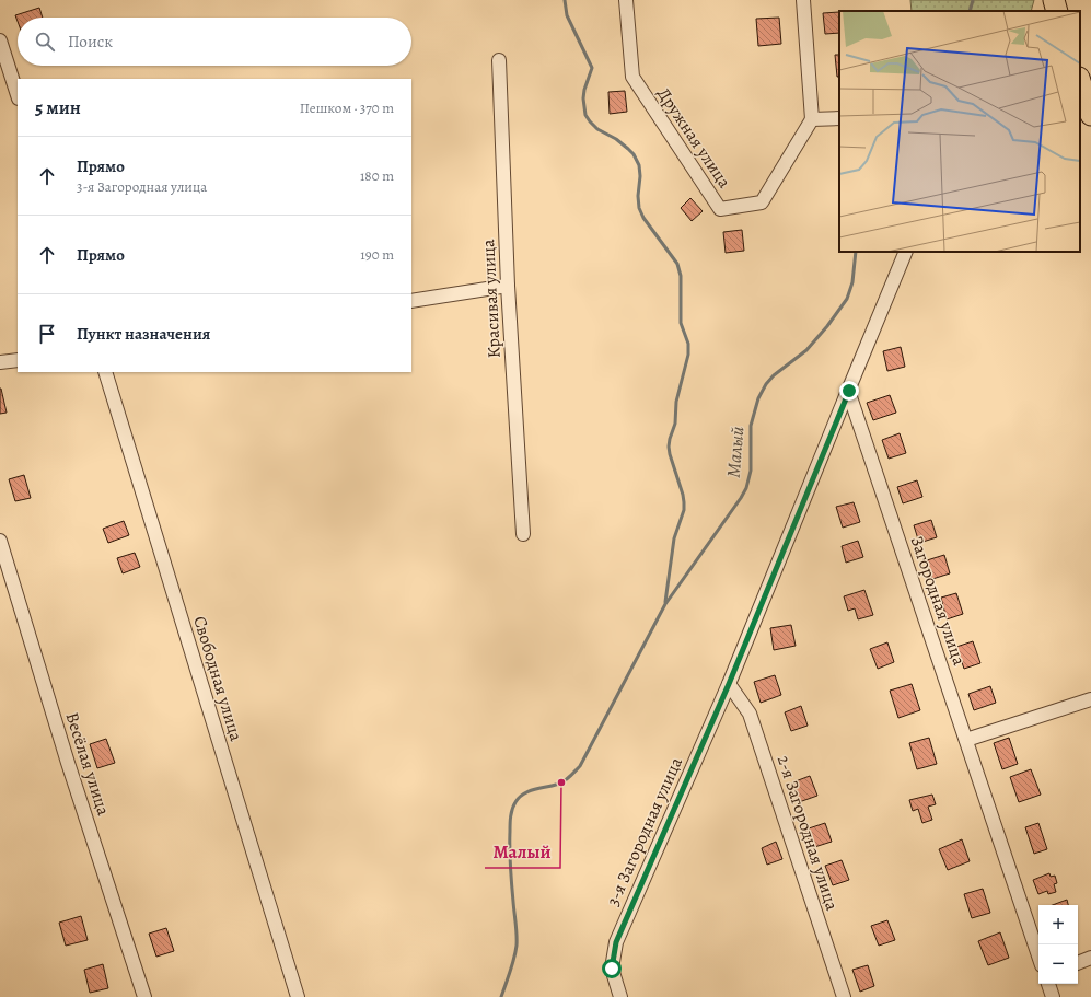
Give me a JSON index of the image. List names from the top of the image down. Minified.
{"streets":{"street":["Дружная улица","Красивая улица","Загородная улица","Свободная улица","Весёлая улица","3-я Загородная улица","2-я Загородная улица"]},"crossings":[["Загородная улица","3-я Загородная улица"],["3-я Загородная улица","2-я Загородная улица"]],"water":["Малый"],"places":["Малый"],"page":{"search":"Поиск","heading":["5 мин","Пешком · 370 m"],"list":[["Прямо","3-я Загородная улица","180 m"],["Прямо","190 m"],"Пункт назначения"],"map_buttons":["+","−"]}}
